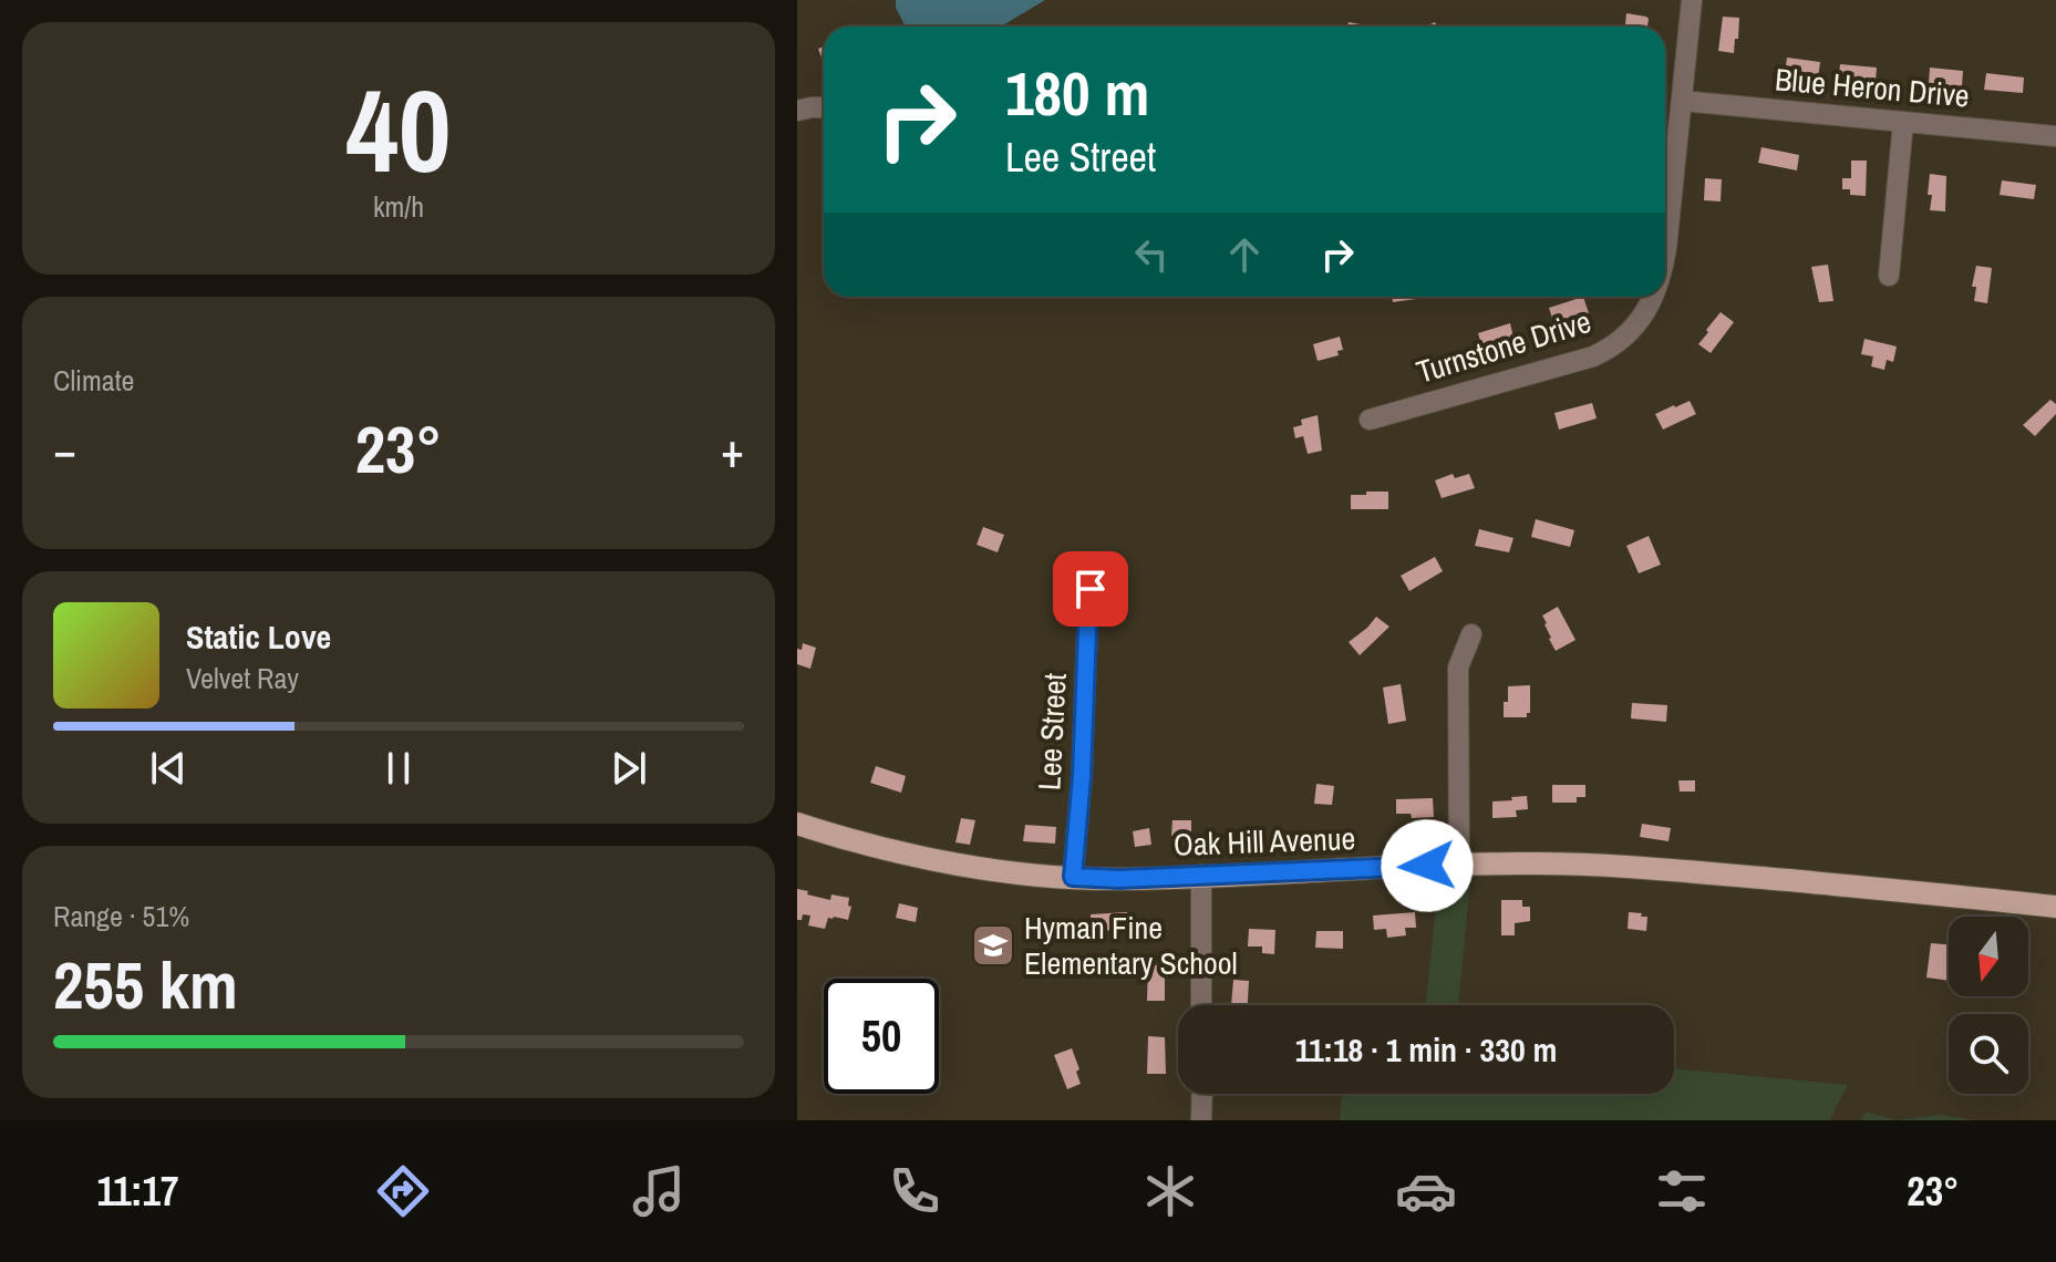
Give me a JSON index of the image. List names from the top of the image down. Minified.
{"streets":{"main road":["Oak Hill Avenue"],"street":["Blue Heron Drive","Turnstone Drive","Lee Street"]},"crossings":[["Blue Heron Drive","Turnstone Drive"],["Lee Street","Oak Hill Avenue"]],"places":{"school or university":["Hyman Fine Elementary School"]},"north":"bottom","page":{"tile":[["40","km/h"],"Climate",["Range · 51%","255 km"]],"turn":["180 m","Lee Street"],"heat":["−","23°","+"],"song":["Static Love","Velvet Ray"],"limit":"50","trip":"11:18 · 1 min · 330 m","tabs":["11:17","23°"]}}
